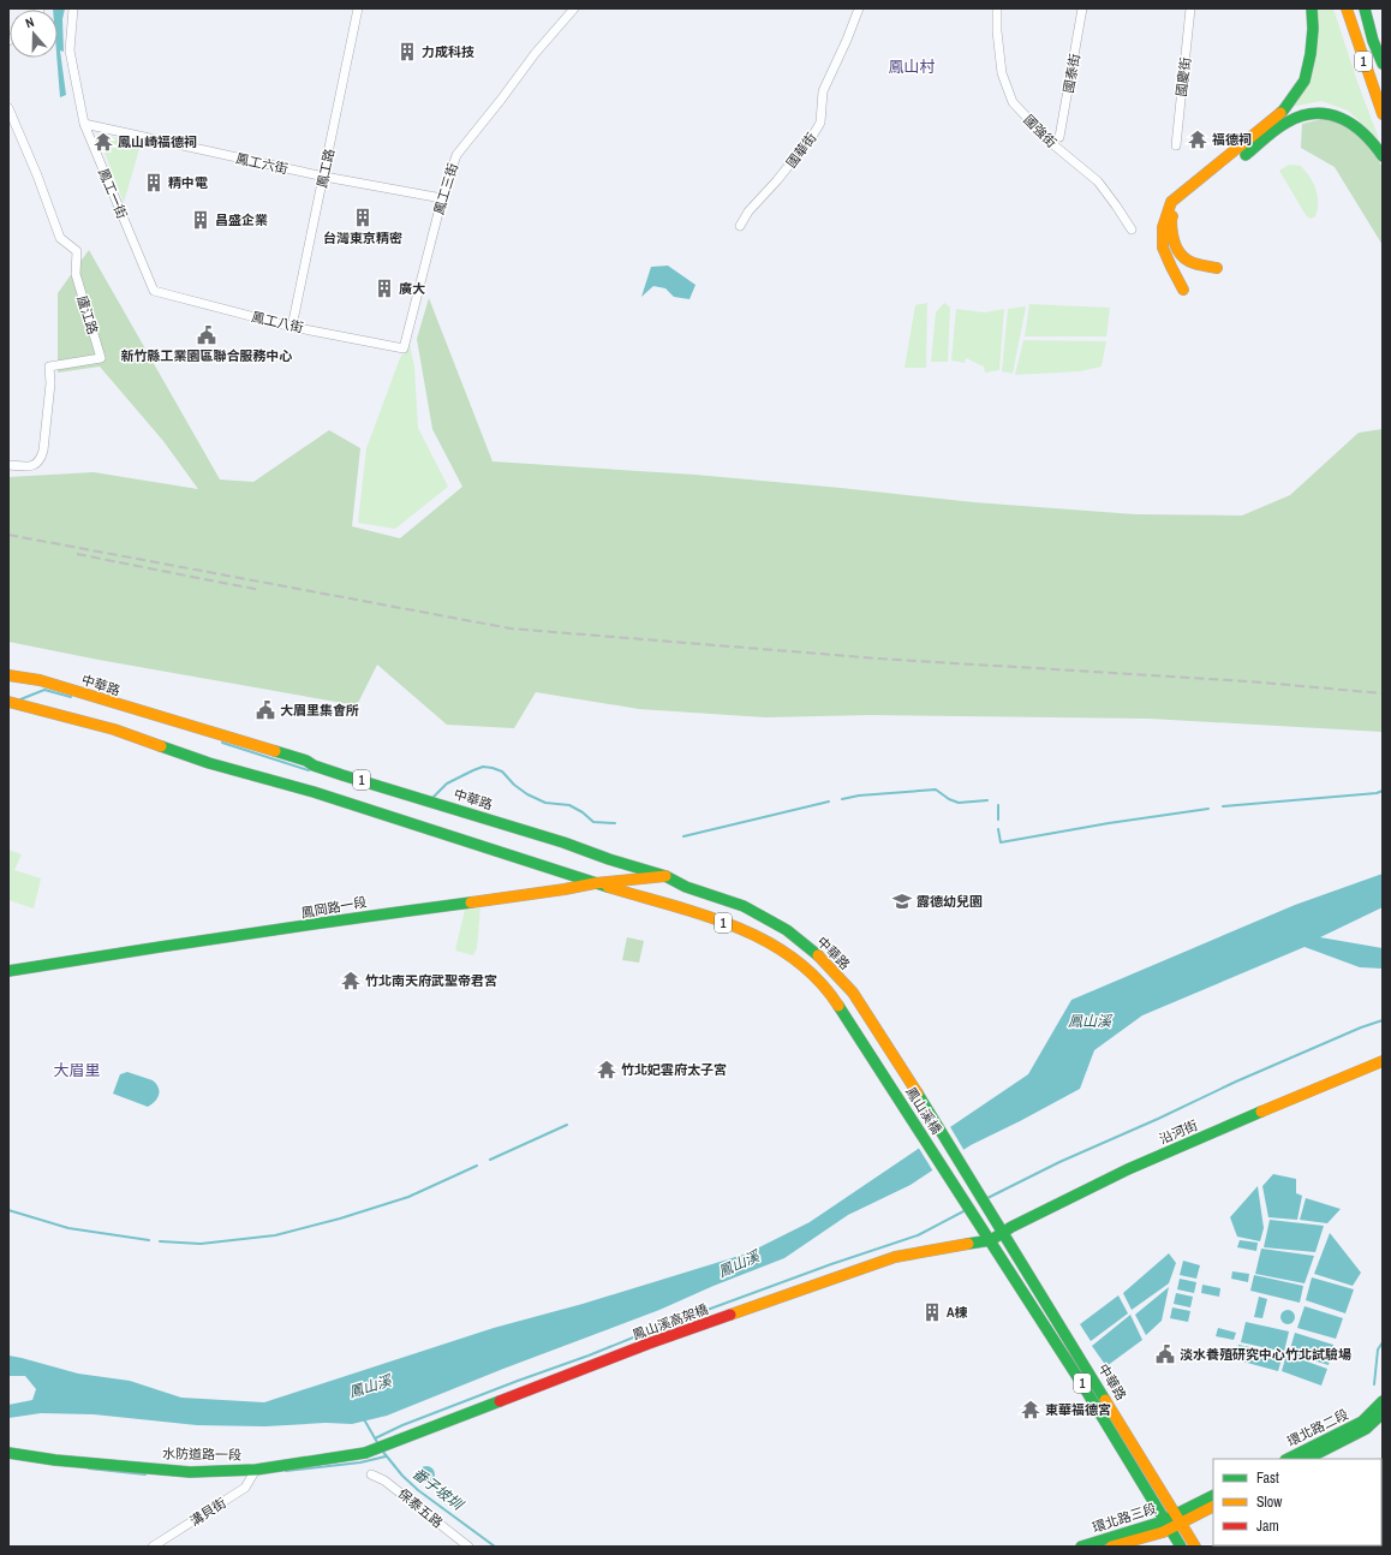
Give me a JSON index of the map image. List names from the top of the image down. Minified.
{"streets":{"main road":["1","中華路","鳳岡路一段","鳳山溪橋","沿河街","鳳山溪高架橋","環北路二段","水防道路一段","環北路三段"],"street":["國泰街","國慶街","國強街","國華街","鳳工六街","鳳工路","鳳工三街","鳳工一街","廬江路","鳳工八街","保泰五路","溝貝街"]},"crossings":[["1","鳳岡路一段"],["1","鳳山溪橋"],["鳳工六街","鳳工路"],["鳳工六街","鳳工三街"],["鳳工六街","鳳工一街"],["鳳工路","鳳工八街"],["鳳工三街","鳳工八街"],["鳳工一街","鳳工八街"],["中華路","鳳岡路一段"],["中華路","鳳山溪橋"],["中華路","沿河街"],["中華路","鳳山溪高架橋"],["中華路","環北路三段"],["鳳岡路一段","鳳山溪橋"],["鳳山溪橋","沿河街"],["鳳山溪橋","鳳山溪高架橋"],["沿河街","鳳山溪高架橋"],["鳳山溪高架橋","水防道路一段"],["水防道路一段","溝貝街"]],"districts":["鳳山村","大眉里"],"water":["鳳山溪","番子坡圳"],"places":{"building":["力成科技","精中電","台灣東京精密","昌盛企業","廣大","A棟"],"temple":["福德祠","鳳山崎福德祠","竹北南天府武聖帝君宮","竹北妃雲府太子宮","東華福德宮"],"public building":["新竹縣工業園區聯合服務中心","大眉里集會所","淡水養殖研究中心竹北試驗場"],"school or university":["露德幼兒園"]},"legend":["Fast","Slow","Jam"],"north":"top"}
